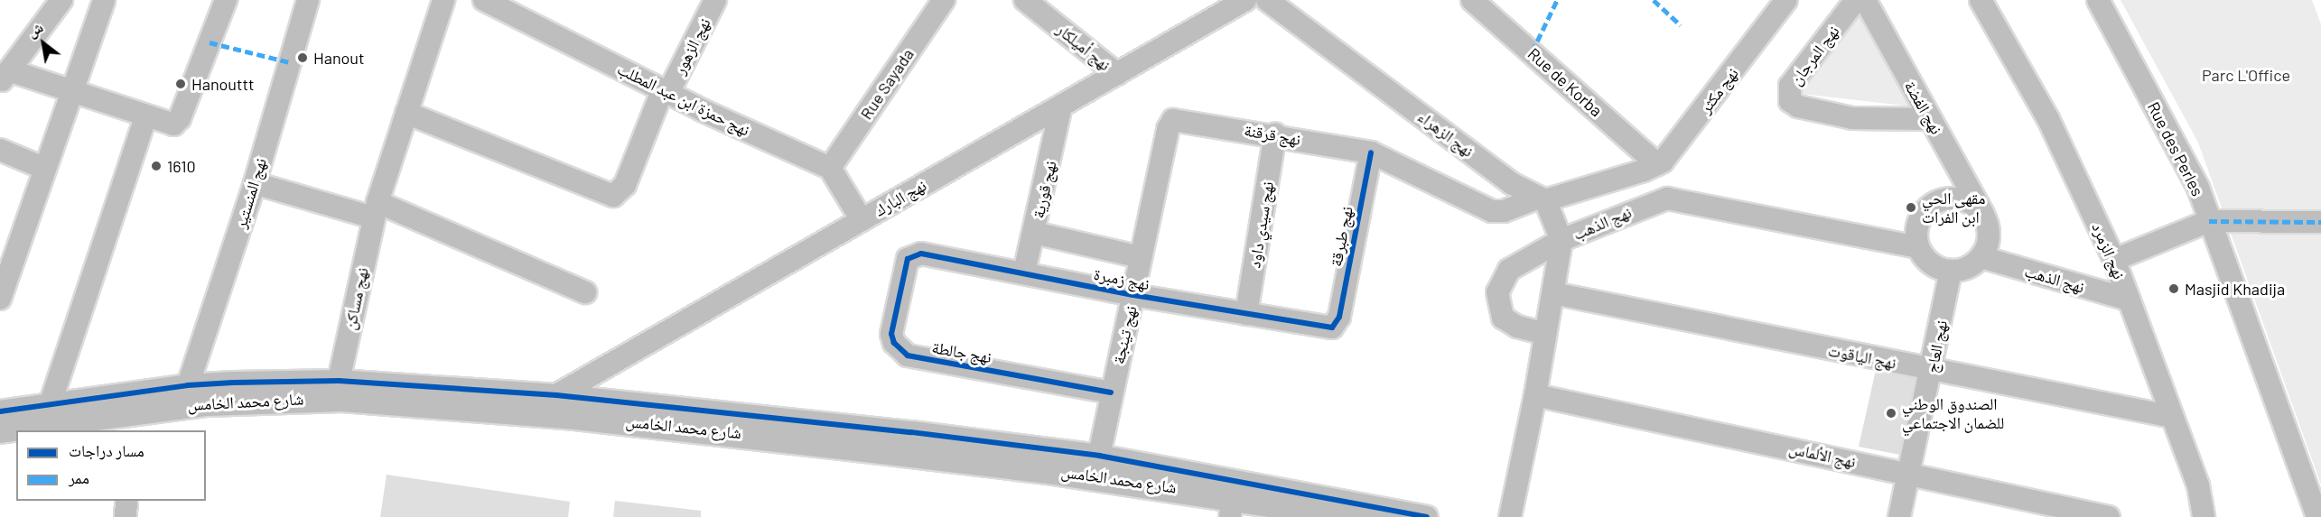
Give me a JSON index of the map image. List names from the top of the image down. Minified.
{"streets":{"main road":["شارع محمد الخامس"],"street":["نهج الزهور","نهج أميلكار","نهج المرجان","Rue de Korba","Rue Sayada","نهج مكثر","نهج حمزة ابن عبد المطلب","نهج الفضة","نهج الزهراء","نهج قرقنة","Rue des Perles","نهج قورية","نهج المنستير","نهج البارك","نهج الذهب","نهج سيدي داود","نهج طبرقة","نهج الزمرد","نهج زمبرة","نهج مساكن","نهج تينجة","نهج العاج","نهج جالطة","نهج الياقوت","نهج الألماس"]},"crossings":[["نهج الزهور","نهج حمزة ابن عبد المطلب"],["نهج الزهور","نهج مساكن"],["نهج أميلكار","نهج البارك"],["نهج المرجان","نهج الفضة"],["Rue de Korba","نهج مكثر"],["Rue de Korba","نهج الذهب"],["Rue Sayada","نهج حمزة ابن عبد المطلب"],["نهج الفضة","نهج الذهب"],["نهج الفضة","نهج العاج"],["نهج الزهراء","نهج قرقنة"],["نهج قرقنة","نهج سيدي داود"],["نهج قرقنة","نهج طبرقة"],["نهج قرقنة","نهج تينجة"],["نهج قورية","نهج البارك"],["نهج قورية","نهج زمبرة"],["نهج الذهب","نهج الزمرد"],["نهج الذهب","نهج العاج"],["نهج الذهب","نهج الياقوت"],["نهج الذهب","نهج الألماس"],["نهج سيدي داود","نهج زمبرة"],["نهج طبرقة","نهج زمبرة"],["نهج الزمرد","نهج الياقوت"],["نهج زمبرة","نهج تينجة"],["نهج زمبرة","نهج جالطة"],["نهج تينجة","نهج جالطة"],["نهج العاج","نهج الياقوت"],["نهج العاج","نهج الألماس"]],"parks":["Parc L'Office"],"places":["Hanout","Hanouttt","1610","مقهى الحي ابن الفرات","Masjid Khadija","الصندوق الوطني للضمان الاجتماعي"],"legend":["مسار دراجات","ممر"],"north":"top left"}
